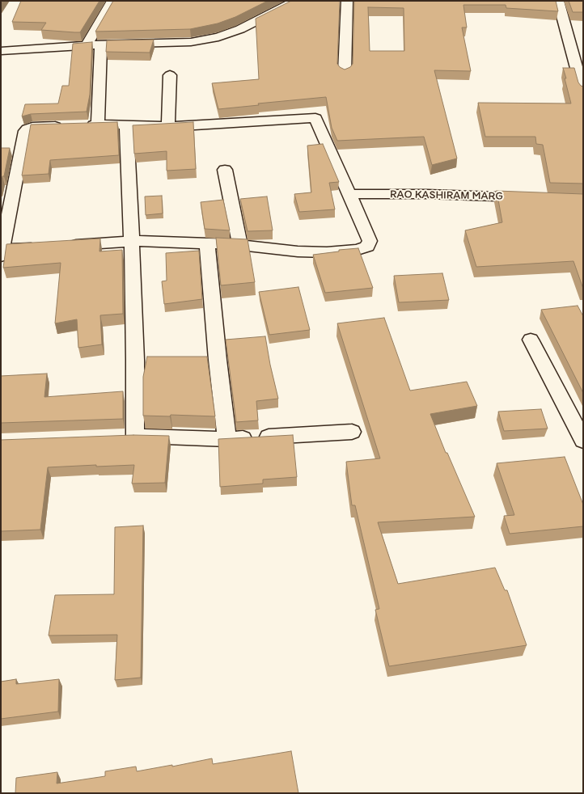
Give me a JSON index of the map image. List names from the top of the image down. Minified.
{"streets":{"street":["RAO KASHIRAM MARG"]}}
